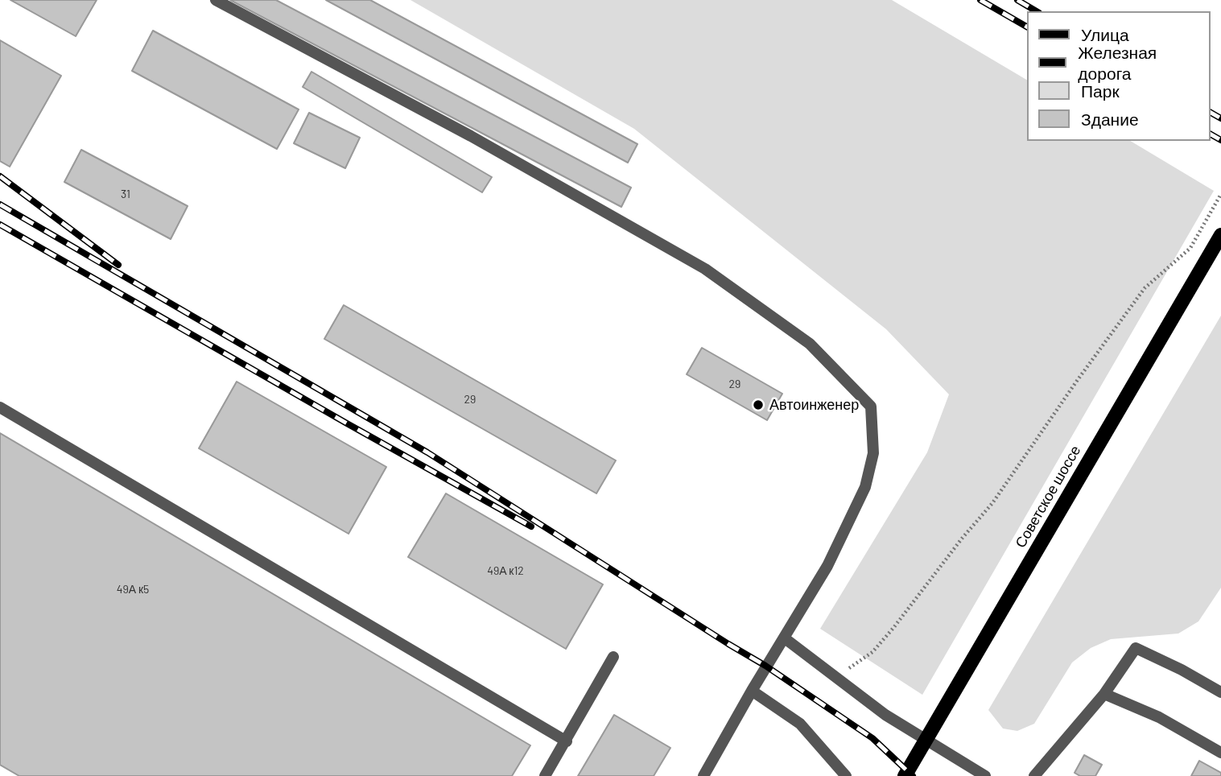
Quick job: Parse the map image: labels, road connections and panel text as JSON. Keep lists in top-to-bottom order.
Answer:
{
  "streets": {
    "main road": ["Советское шоссе"]
  },
  "places": ["Автоинженер"],
  "house_numbers": [
    "31",
    "29",
    "29",
    "49А к12",
    "49А к5"
  ],
  "legend": [
    "Улица",
    "Железная дорога",
    "Парк",
    "Здание"
  ]
}
